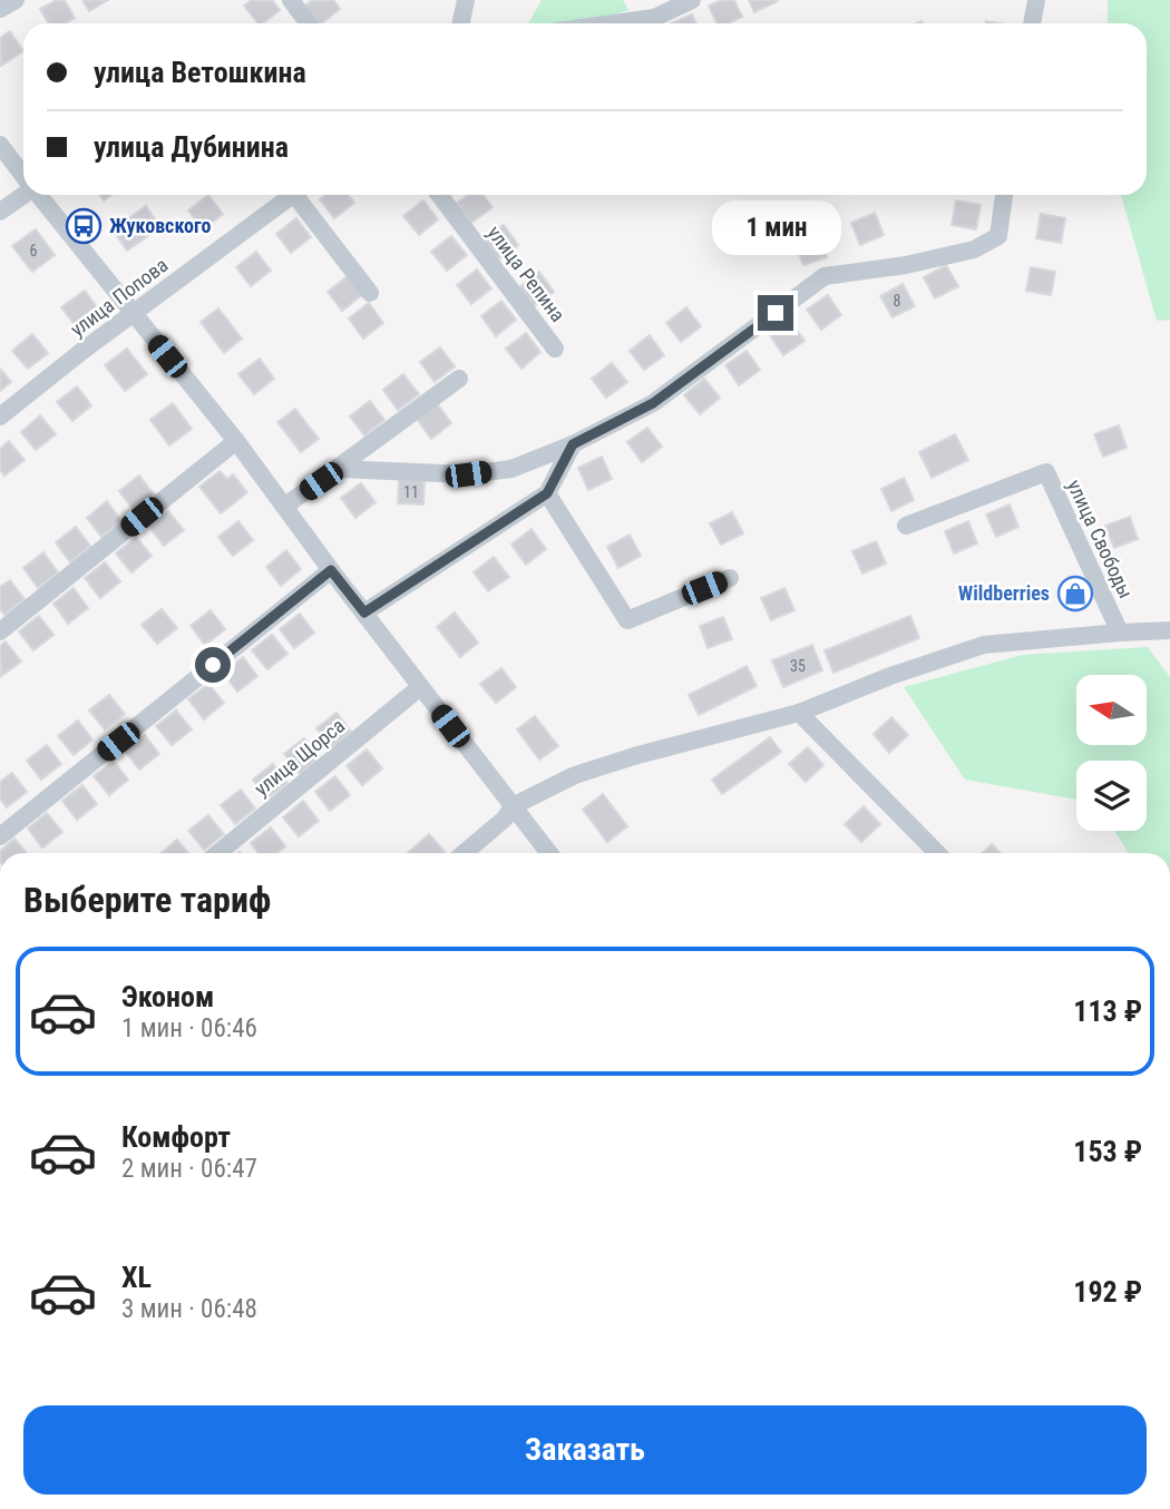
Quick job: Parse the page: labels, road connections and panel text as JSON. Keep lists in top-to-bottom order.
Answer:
{
  "streets": {
    "street": [
      "улица Репина",
      "улица Попова",
      "улица Свободы",
      "улица Щорса"
    ]
  },
  "places": {
    "bus stop": ["Жуковского"],
    "shop": ["Wildberries"]
  },
  "house_numbers": [
    "6",
    "8",
    "11",
    "35"
  ],
  "north": "left",
  "page": {
    "banner": ["улица Ветошкина", "улица Дубинина"],
    "bubble": "1 мин",
    "heading": "Выберите тариф",
    "list": [
      {
        "name": "Эконом",
        "note": "1 мин · 06:46",
        "value": "113 ₽"
      },
      {
        "name": "Комфорт",
        "note": "2 мин · 06:47",
        "value": "153 ₽"
      },
      {
        "name": "XL",
        "note": "3 мин · 06:48",
        "value": "192 ₽"
      }
    ],
    "buttons": "Заказать"
  }
}
